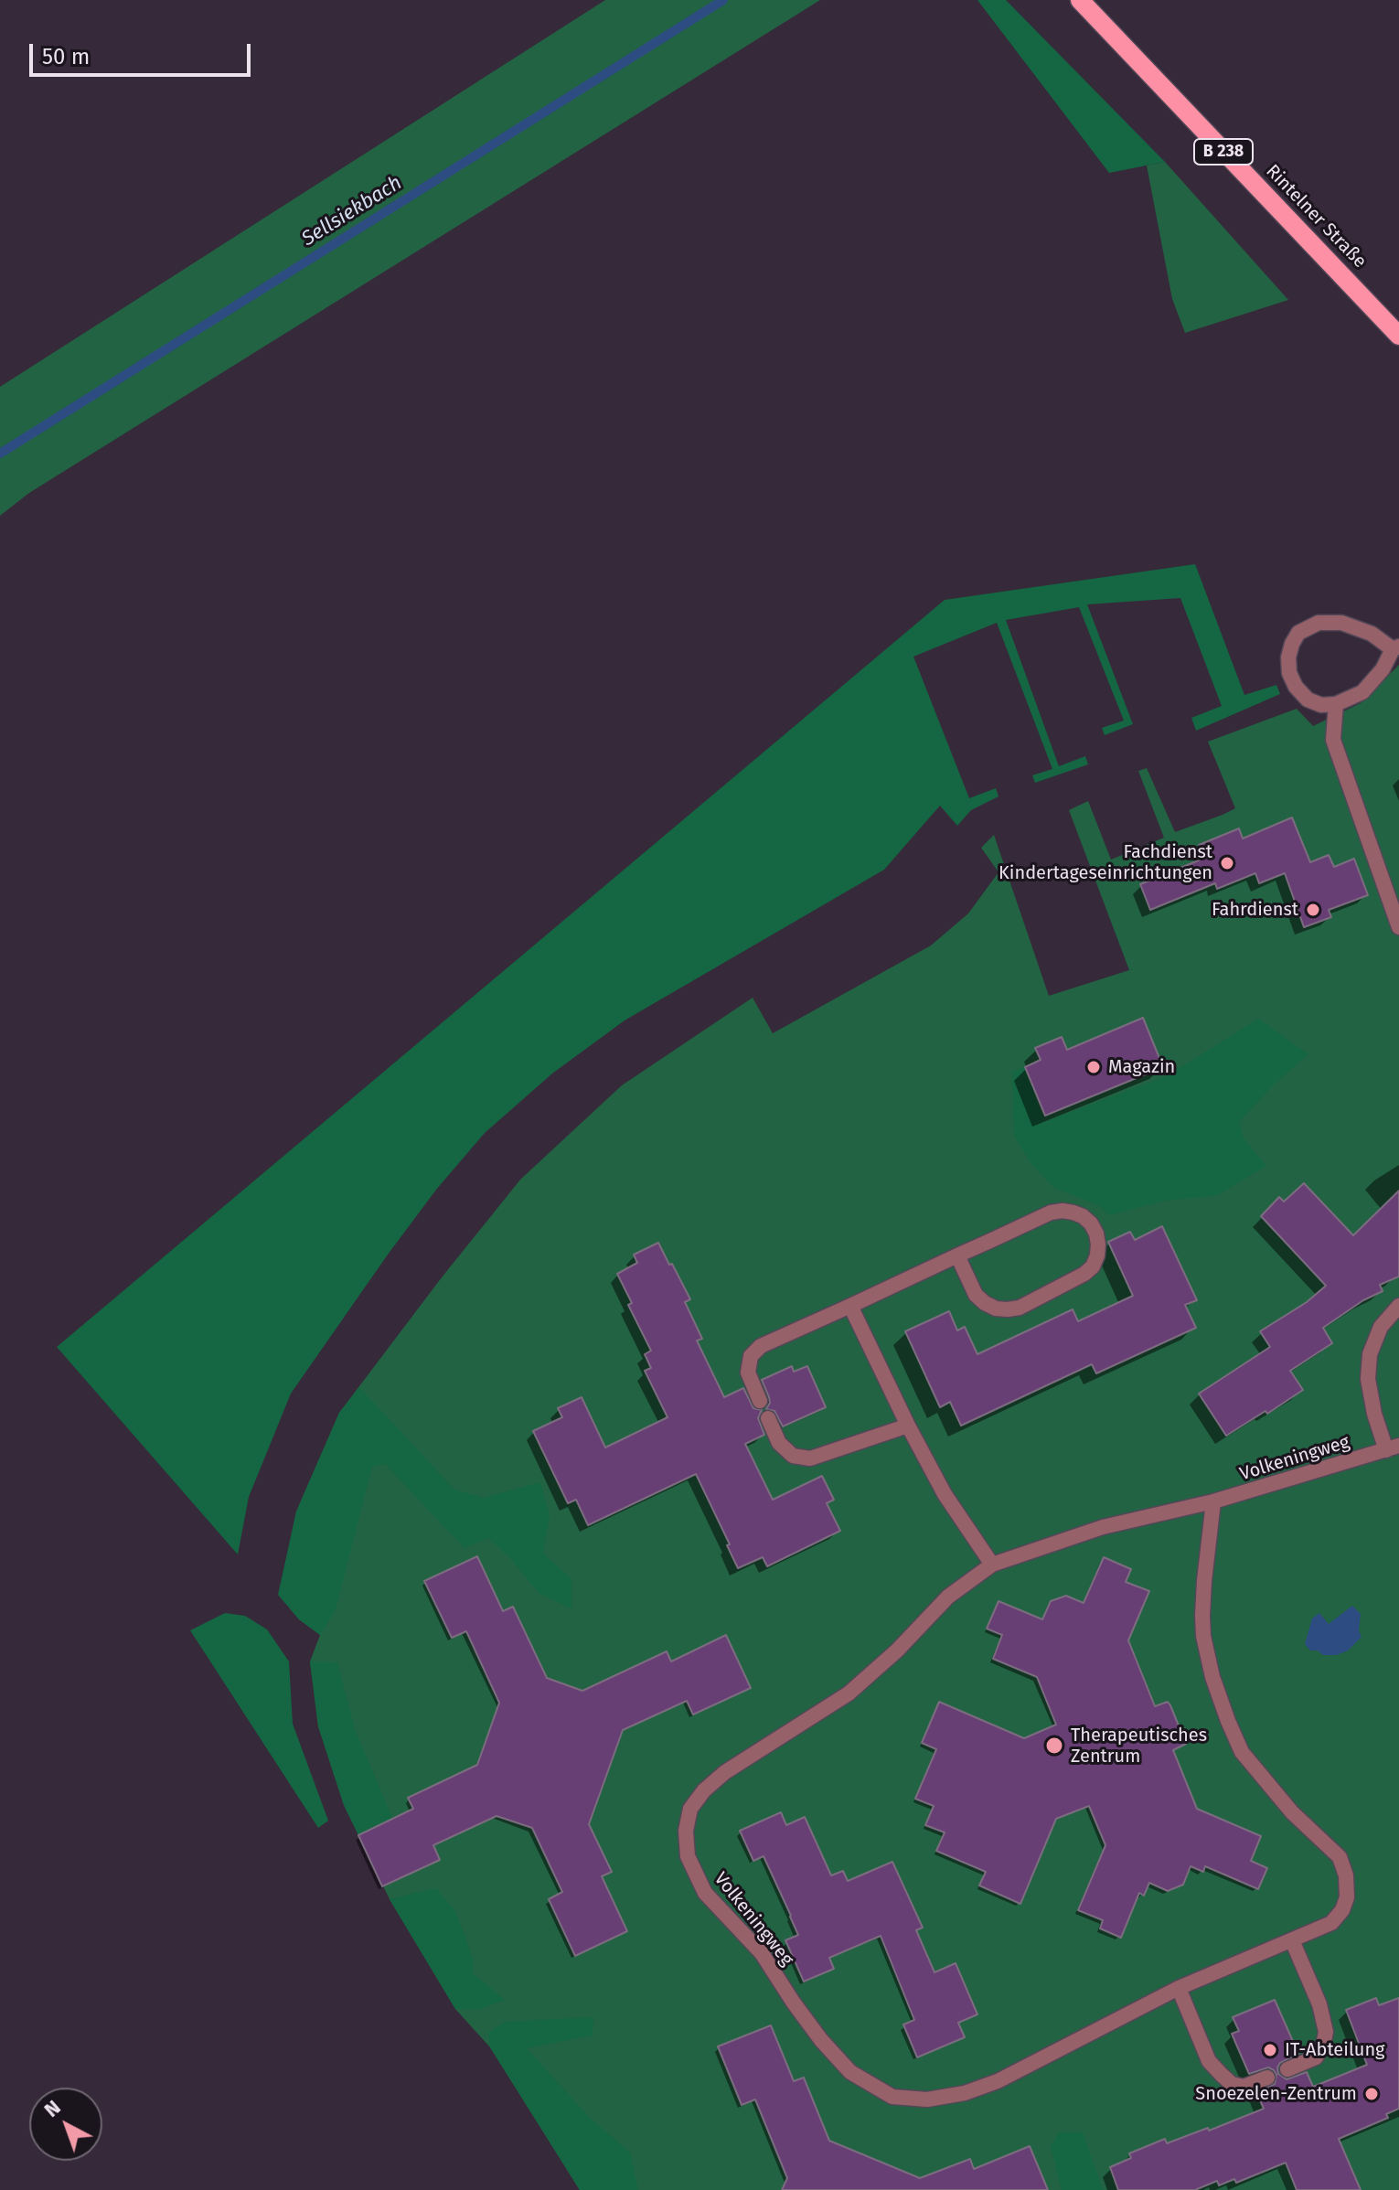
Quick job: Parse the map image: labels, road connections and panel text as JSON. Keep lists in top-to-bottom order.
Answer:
{
  "streets": {
    "main road": ["B 238", "Rintelner Straße"],
    "street": ["Volkeningweg"]
  },
  "water": ["Sellsiekbach"],
  "places": [
    "Fachdienst Kindertageseinrichtungen",
    "Fahrdienst",
    "Magazin",
    "Therapeutisches Zentrum",
    "IT-Abteilung",
    "Snoezelen-Zentrum"
  ],
  "scale_bar": "50 m",
  "north": "top left"
}
